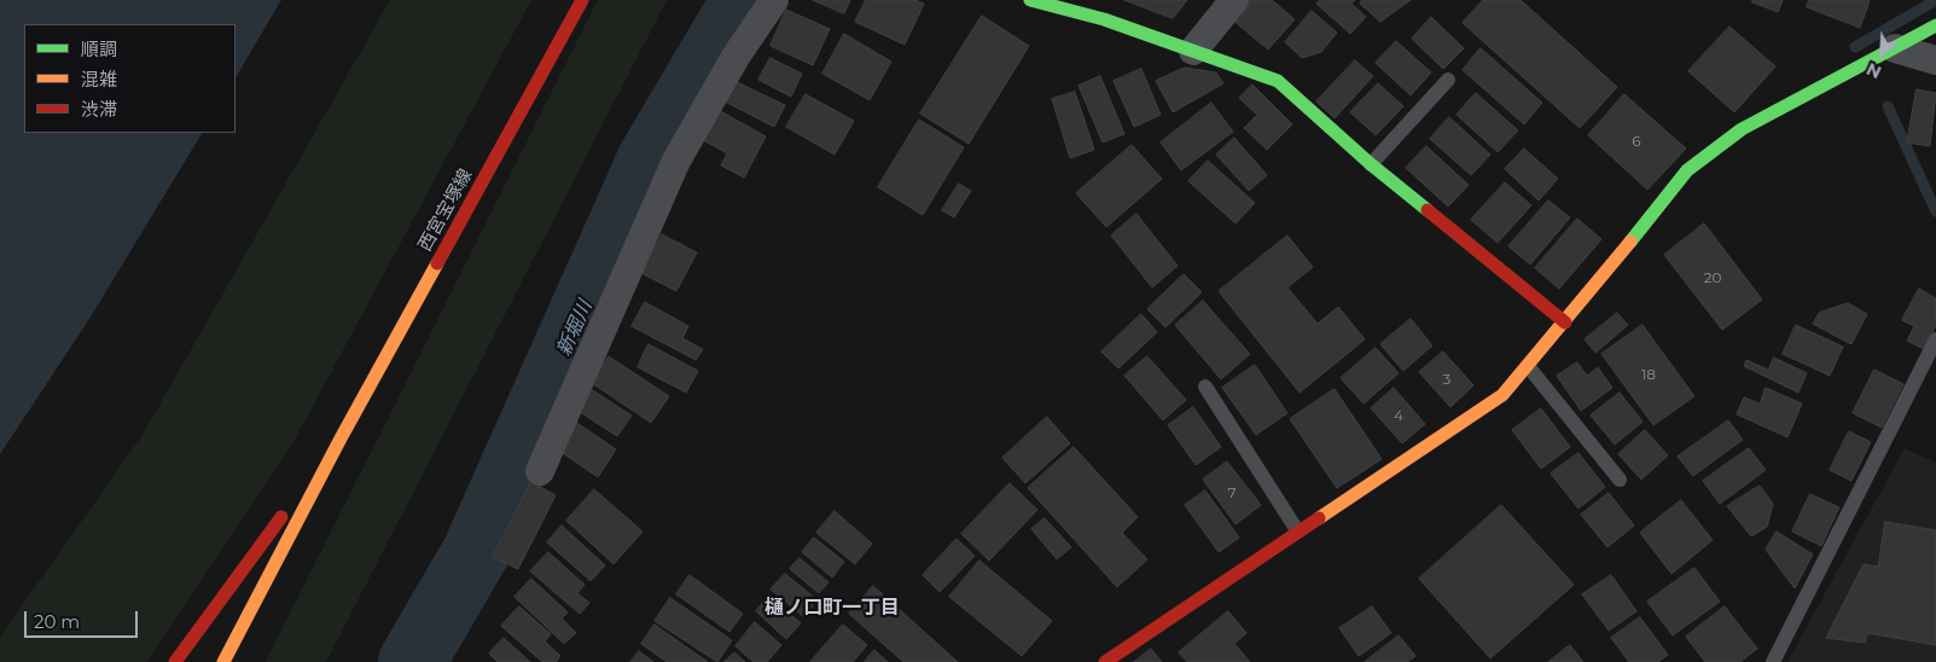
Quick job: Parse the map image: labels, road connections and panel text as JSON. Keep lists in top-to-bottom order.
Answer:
{
  "streets": {
    "street": ["西宮宝塚線"]
  },
  "districts": ["樋ノ口町一丁目"],
  "water": ["新堀川"],
  "house_numbers": [
    "6",
    "20",
    "18",
    "3",
    "4",
    "7"
  ],
  "legend": ["順調", "混雑", "渋滞"],
  "scale_bar": "20 m",
  "north": "bottom left"
}
